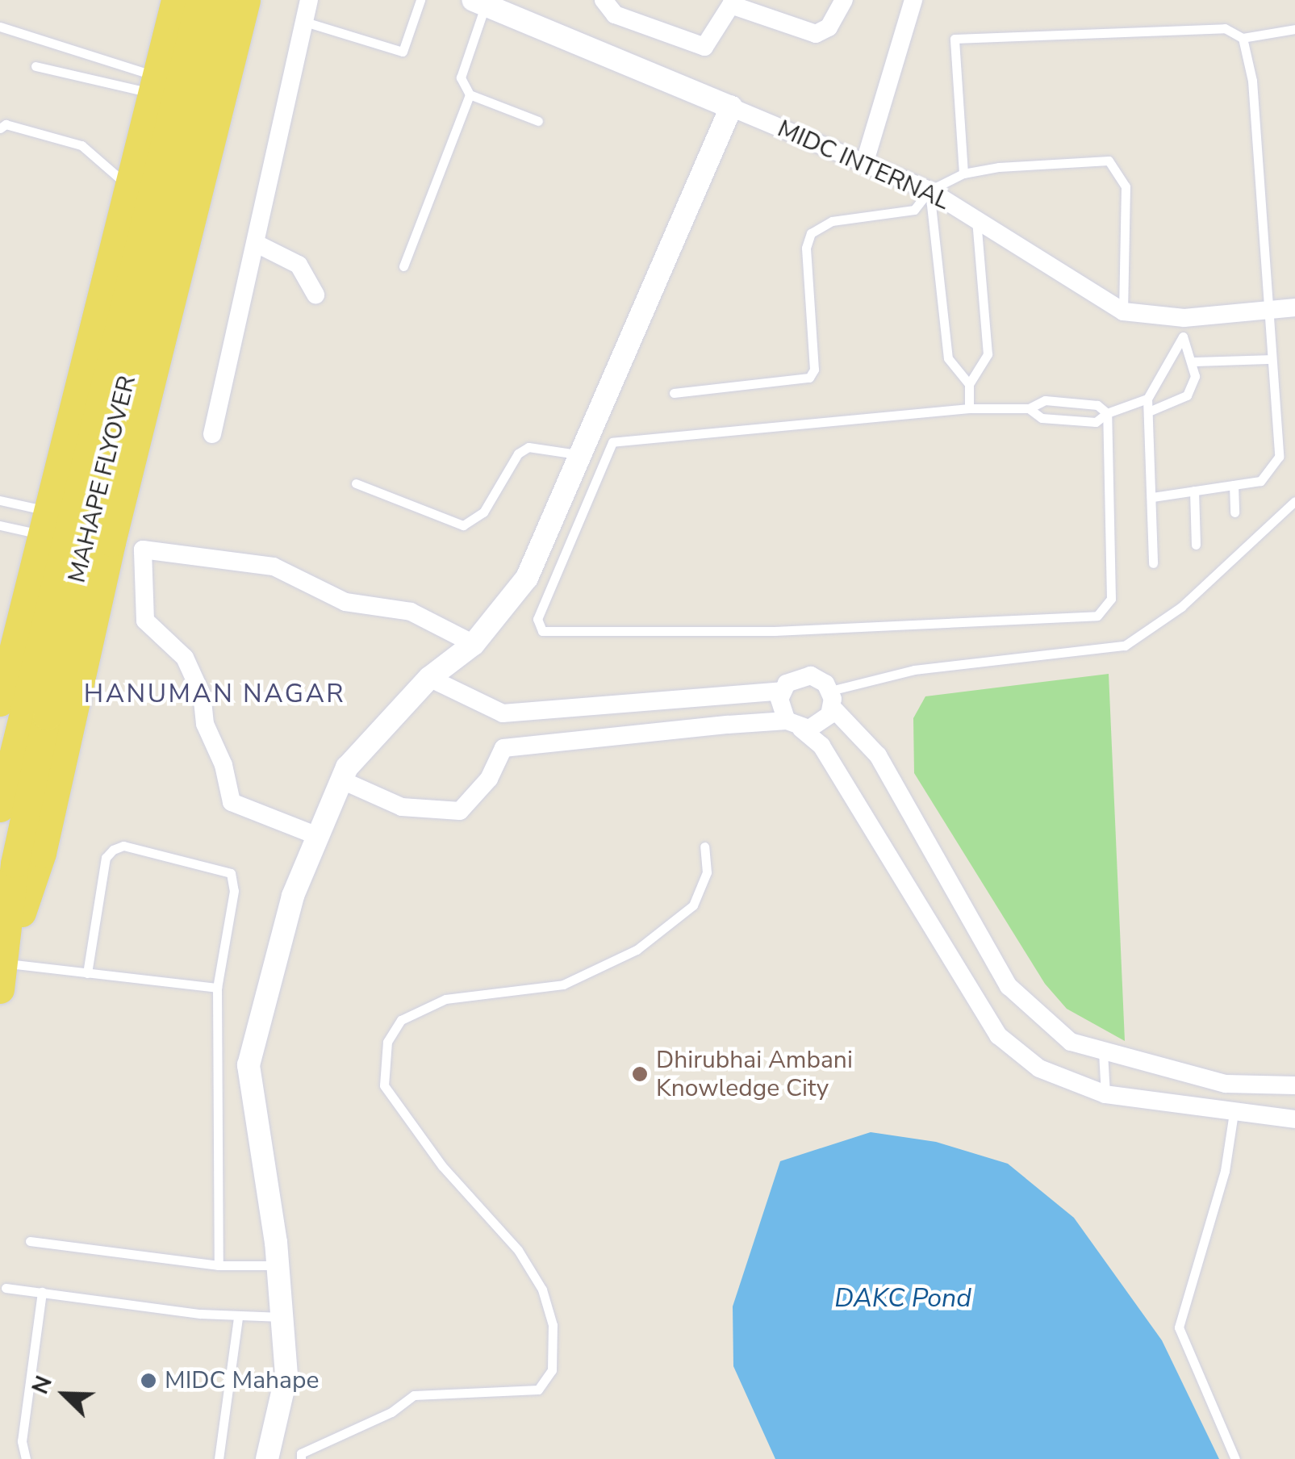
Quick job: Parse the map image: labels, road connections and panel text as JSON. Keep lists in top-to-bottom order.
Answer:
{
  "streets": {
    "main road": ["MAHAPE FLYOVER"],
    "street": ["MIDC INTERNAL"]
  },
  "districts": ["HANUMAN NAGAR"],
  "water": ["DAKC Pond"],
  "places": ["Dhirubhai Ambani Knowledge City", "MIDC Mahape"],
  "north": "top left"
}
